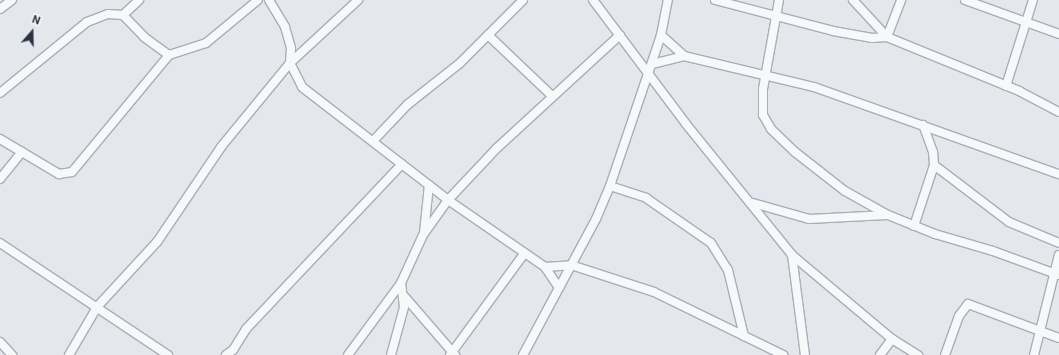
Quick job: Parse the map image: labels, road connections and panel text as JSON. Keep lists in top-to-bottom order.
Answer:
{
  "north": "top"
}
